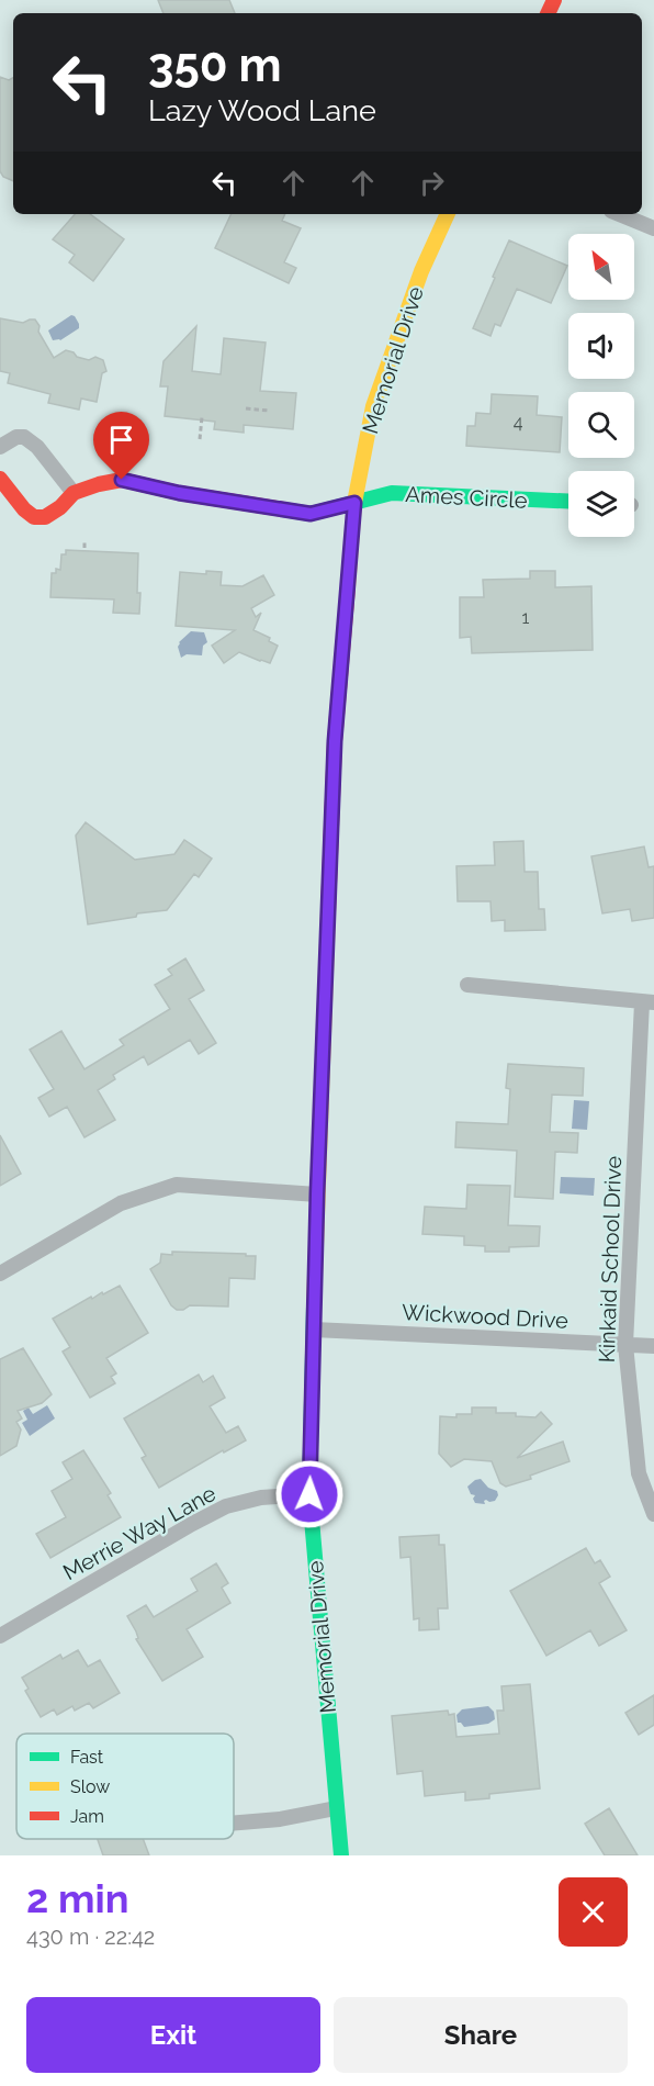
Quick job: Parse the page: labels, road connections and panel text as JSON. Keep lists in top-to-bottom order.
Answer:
{
  "streets": {
    "street": [
      "Memorial Drive",
      "Ames Circle",
      "Kinkaid School Drive",
      "Wickwood Drive",
      "Merrie Way Lane"
    ]
  },
  "crossings": [
    ["Memorial Drive", "Ames Circle"],
    ["Memorial Drive", "Wickwood Drive"],
    ["Memorial Drive", "Merrie Way Lane"],
    ["Kinkaid School Drive", "Wickwood Drive"]
  ],
  "house_numbers": ["4", "1"],
  "legend": ["Fast", "Slow", "Jam"],
  "north": "top left",
  "page": {
    "turn": ["350 m", "Lazy Wood Lane"],
    "heading": ["2 min", "430 m · 22:42"],
    "buttons": ["Exit", "Share"]
  }
}
